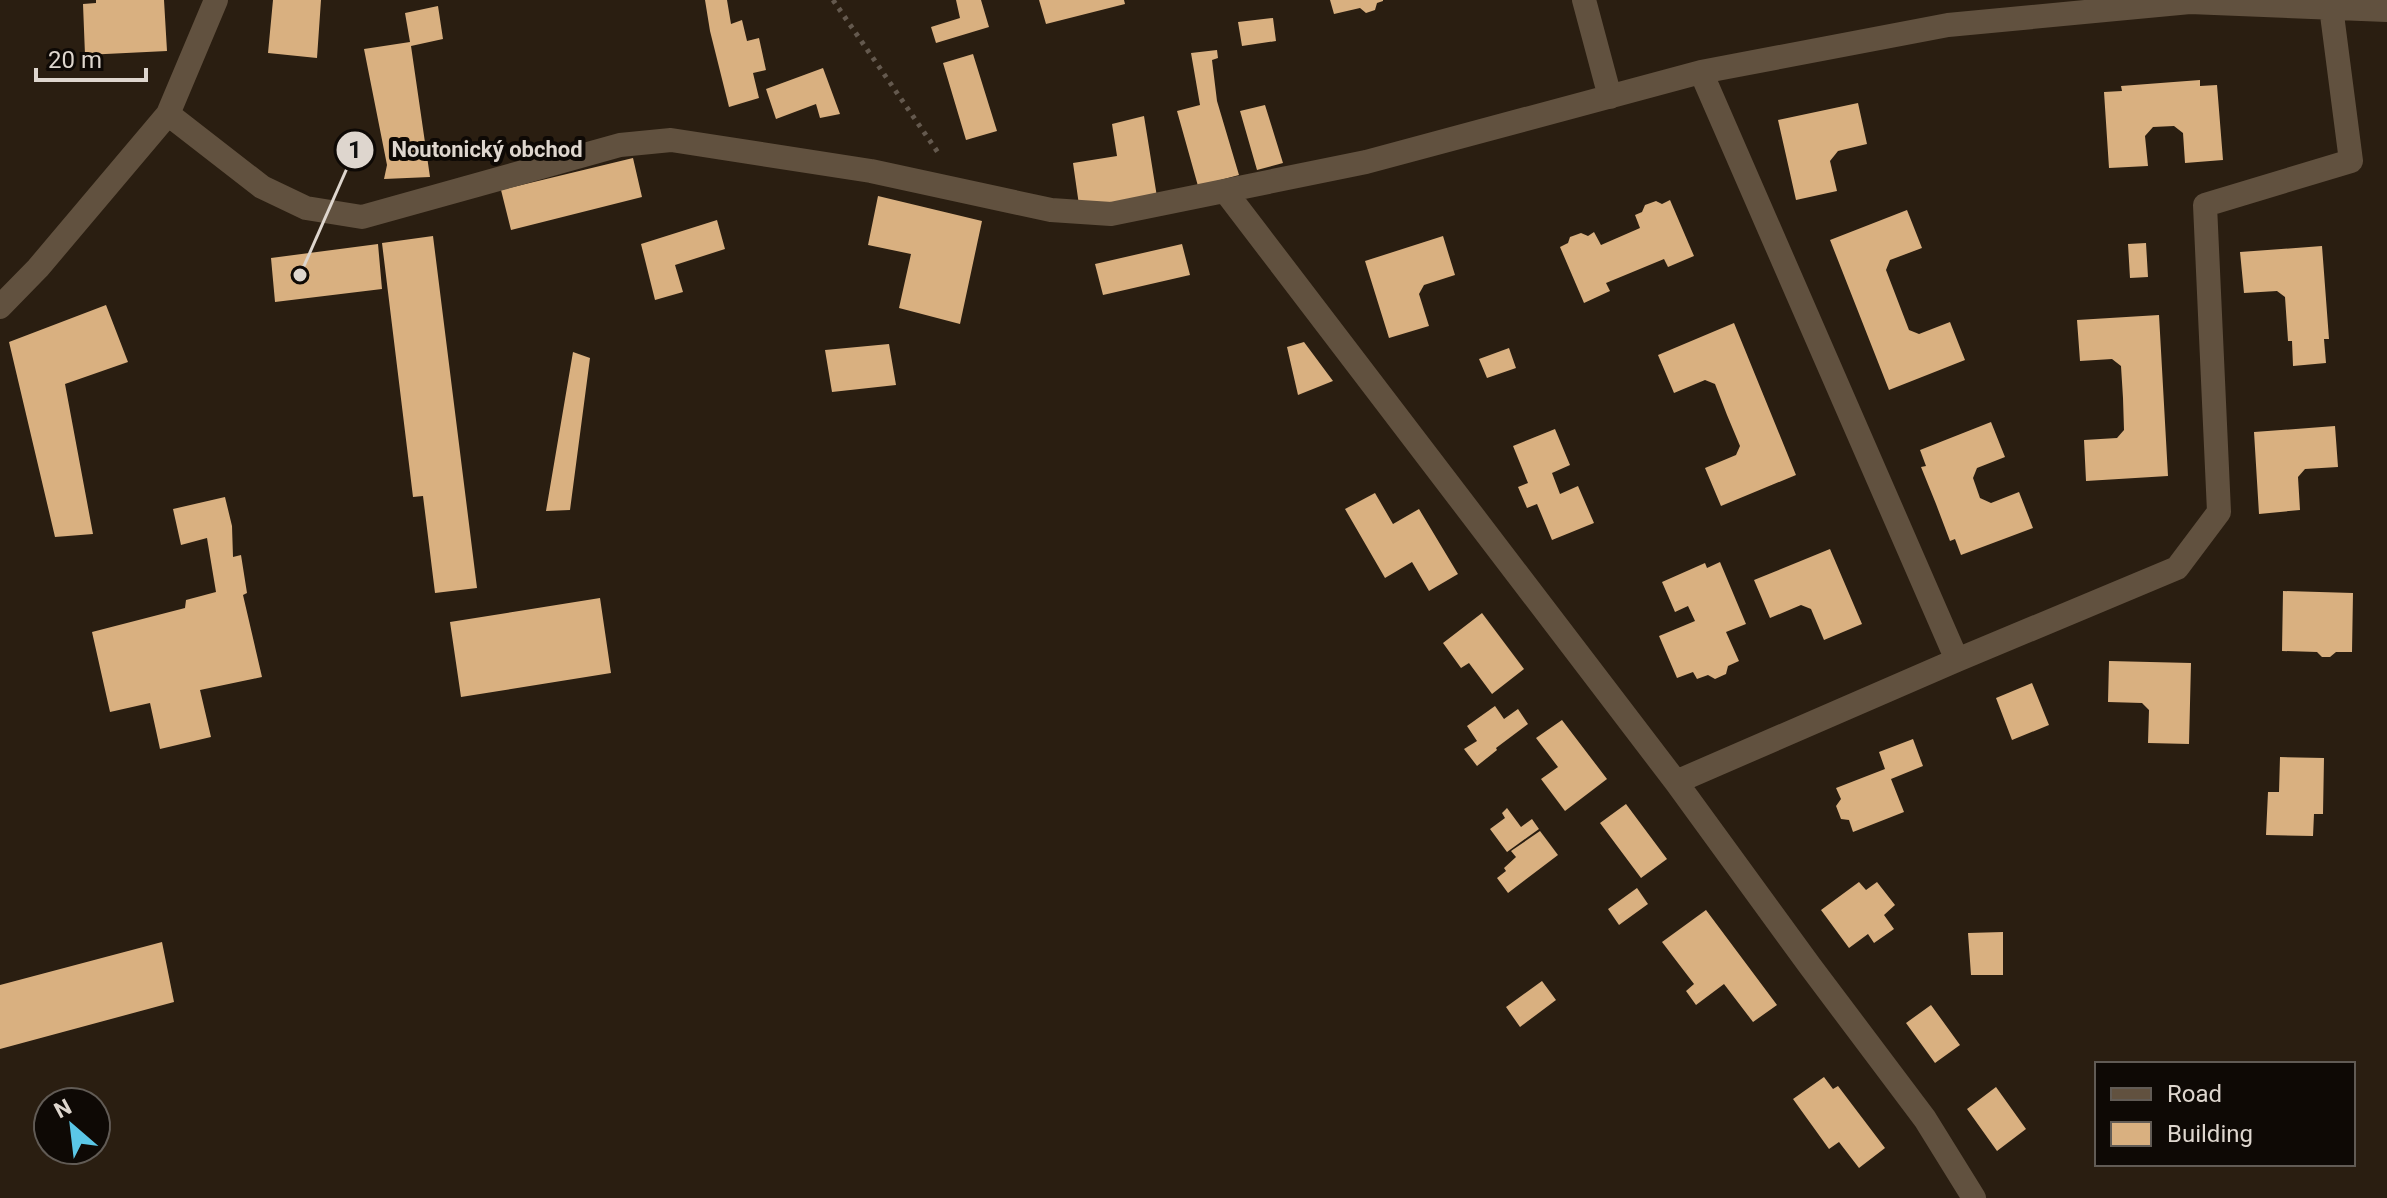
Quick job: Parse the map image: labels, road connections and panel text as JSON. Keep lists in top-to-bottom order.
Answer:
{
  "places": ["Noutonický obchod"],
  "legend": ["Road", "Building"],
  "scale_bar": "20 m",
  "north": "top left"
}
